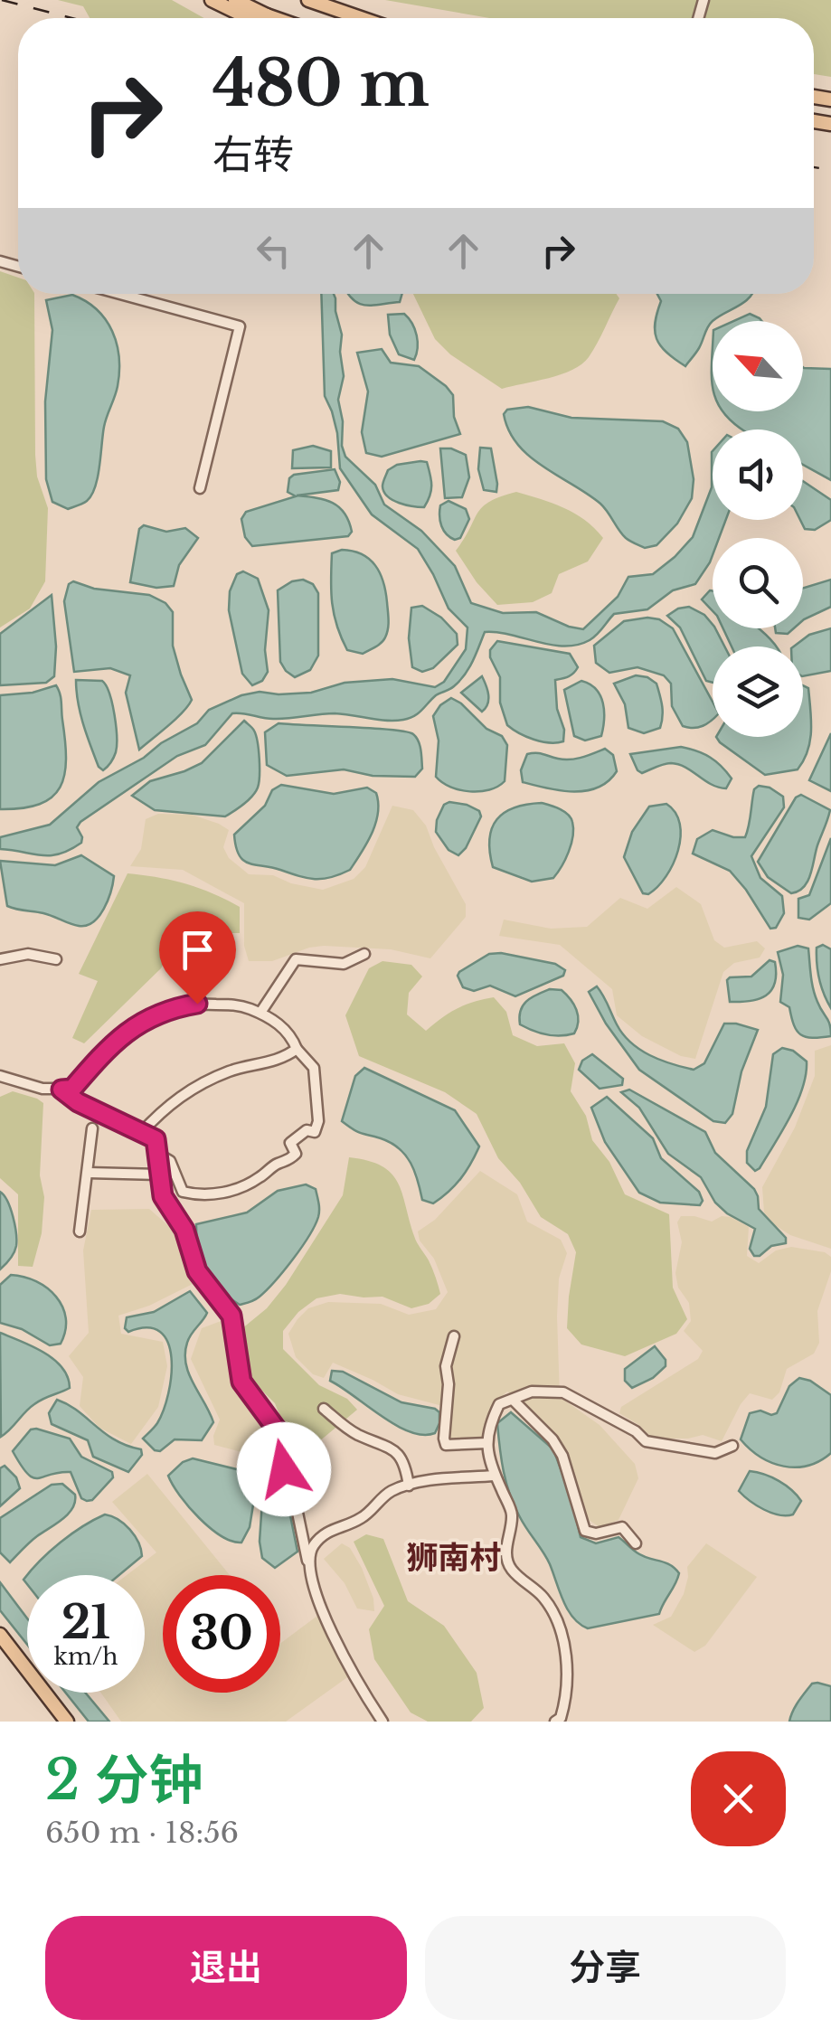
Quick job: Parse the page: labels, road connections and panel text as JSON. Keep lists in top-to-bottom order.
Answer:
{
  "districts": ["狮南村"],
  "north": "top left",
  "page": {
    "turn": ["480 m", "右转"],
    "speed": "21 km/h",
    "limit": "30",
    "heading": ["2 分钟", "650 m · 18:56"],
    "buttons": ["退出", "分享"]
  }
}
